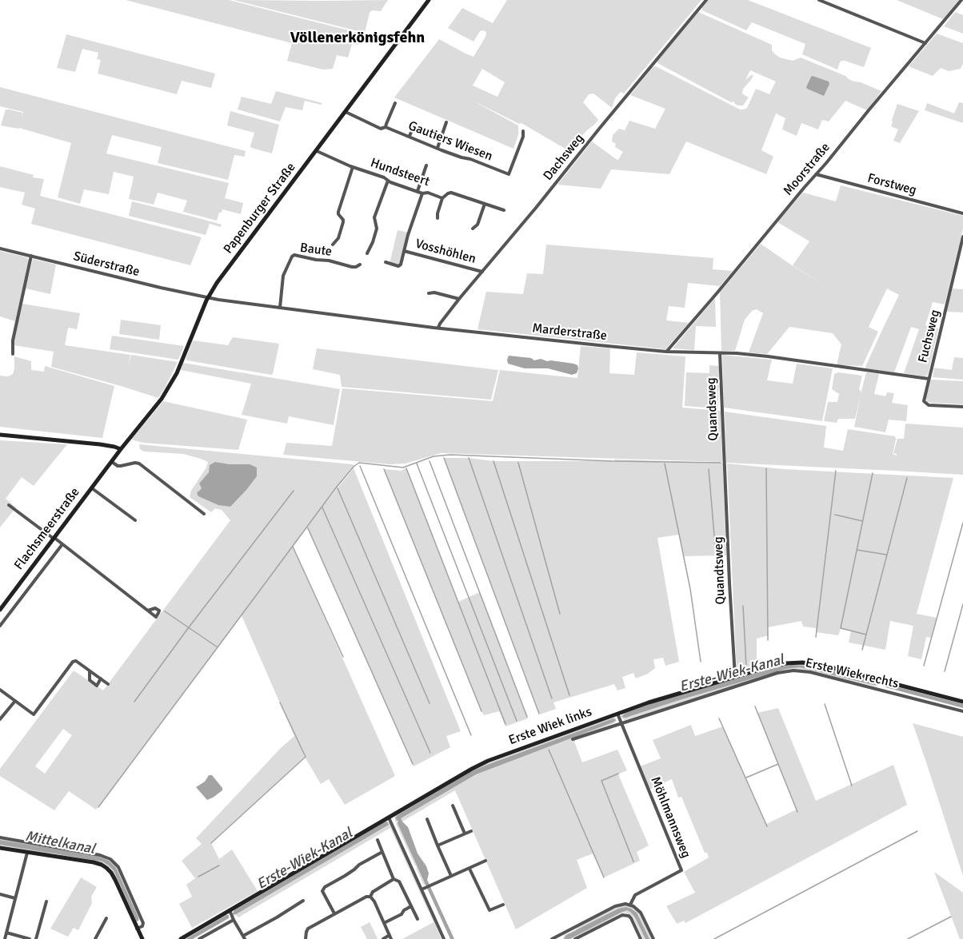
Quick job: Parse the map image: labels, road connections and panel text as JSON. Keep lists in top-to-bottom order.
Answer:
{
  "streets": {
    "street": [
      "Gautiers Wiesen",
      "Dachsweg",
      "Moorstraße",
      "Hundsteert",
      "Forstweg",
      "Papenburger Straße",
      "Baute",
      "Vosshöhlen",
      "Süderstraße",
      "Marderstraße",
      "Fuchsweg",
      "Quandsweg",
      "Flachsmeerstraße",
      "Quandtsweg",
      "Erste Wiek rechts",
      "Erste Wiek links",
      "Möhlmannsweg"
    ]
  },
  "crossings": [
    ["Gautiers Wiesen", "Papenburger Straße"],
    ["Dachsweg", "Vosshöhlen"],
    ["Dachsweg", "Marderstraße"],
    ["Moorstraße", "Forstweg"],
    ["Moorstraße", "Marderstraße"],
    ["Hundsteert", "Papenburger Straße"],
    ["Papenburger Straße", "Süderstraße"],
    ["Papenburger Straße", "Marderstraße"],
    ["Papenburger Straße", "Flachsmeerstraße"],
    ["Baute", "Marderstraße"],
    ["Süderstraße", "Marderstraße"],
    ["Marderstraße", "Fuchsweg"],
    ["Marderstraße", "Quandsweg"],
    ["Quandsweg", "Quandtsweg"],
    ["Quandtsweg", "Erste Wiek links"],
    ["Erste Wiek rechts", "Möhlmannsweg"],
    ["Erste Wiek links", "Möhlmannsweg"]
  ],
  "districts": ["Völlenerkönigsfehn"],
  "water": ["Erste-Wiek-Kanal", "Mittelkanal"]
}
